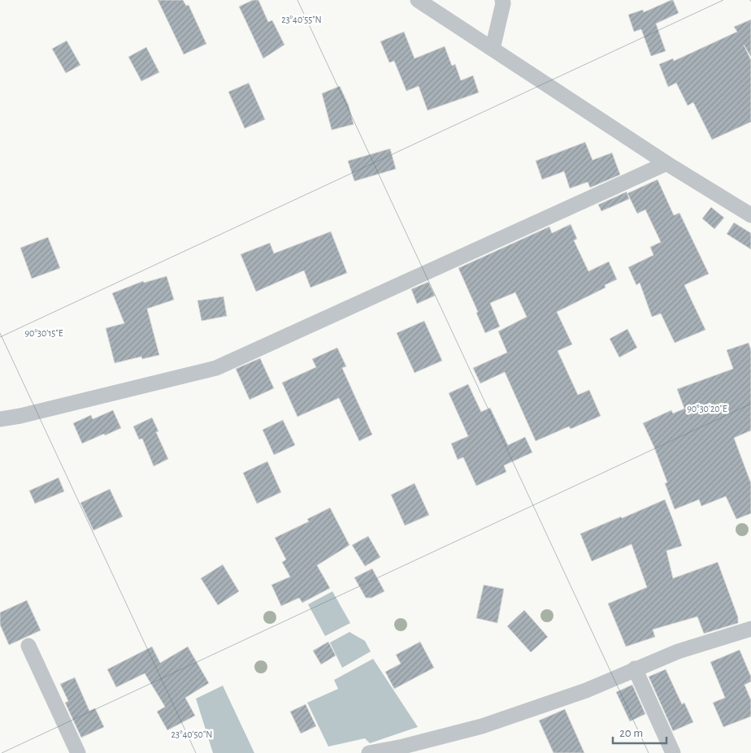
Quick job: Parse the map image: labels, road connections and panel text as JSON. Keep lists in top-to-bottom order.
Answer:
{
  "scale_bar": "20 m",
  "coordinates": [
    "23°40'55\"N",
    "90°30'15\"E",
    "90°30'20\"E",
    "23°40'50\"N"
  ]
}
